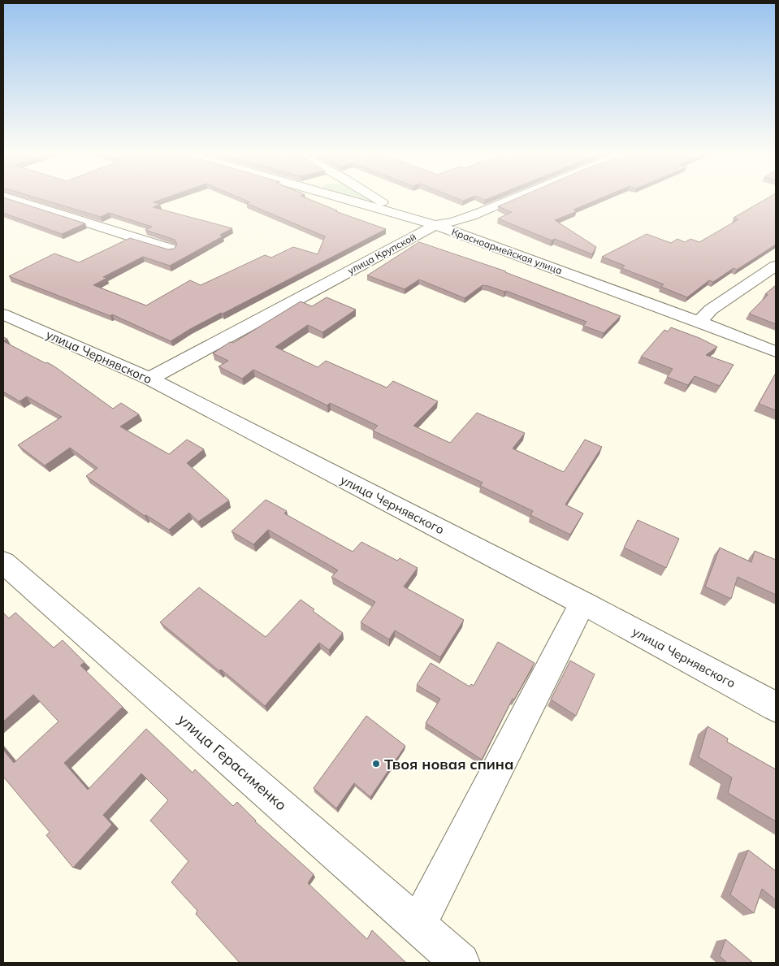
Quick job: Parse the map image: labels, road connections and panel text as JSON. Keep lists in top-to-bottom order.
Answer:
{
  "streets": {
    "street": [
      "Красноармейская улица",
      "улица Крупской",
      "улица Чернявского",
      "улица Герасименко"
    ]
  },
  "crossings": [
    ["Красноармейская улица", "улица Крупской"],
    ["улица Крупской", "улица Чернявского"]
  ],
  "places": ["Твоя новая спина"]
}
